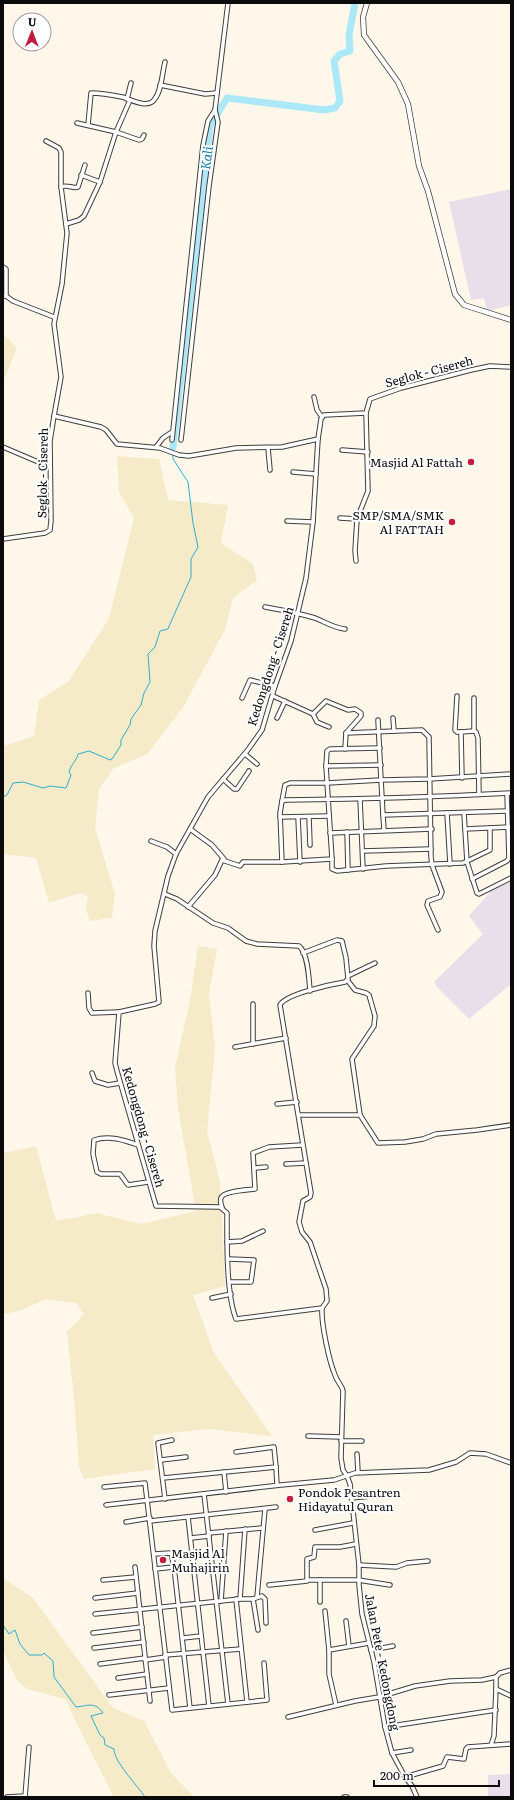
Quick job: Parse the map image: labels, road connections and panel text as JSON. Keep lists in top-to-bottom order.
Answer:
{
  "streets": {
    "street": ["Seglok - Cisereh", "Kedongdong - Cisereh", "Jalan Pete - Kedongdong"]
  },
  "crossings": [
    ["Seglok - Cisereh", "Kedongdong - Cisereh"]
  ],
  "water": ["Kali"],
  "places": [
    "Masjid Al Fattah",
    "SMP/SMA/SMK Al FATTAH",
    "Pondok Pesantren Hidayatul Quran",
    "Masjid Al Muhajirin"
  ],
  "scale_bar": "200 m",
  "north": "top"
}
